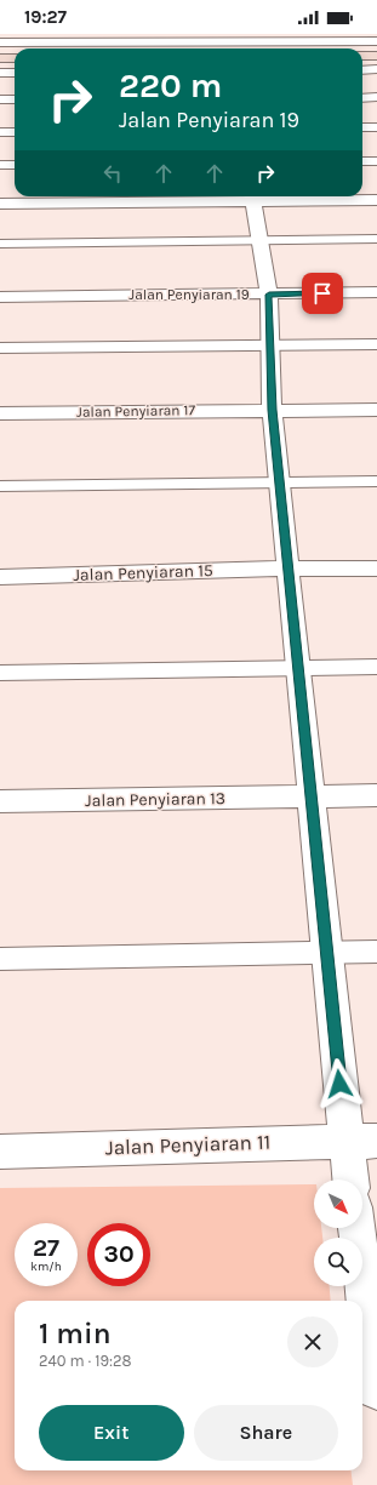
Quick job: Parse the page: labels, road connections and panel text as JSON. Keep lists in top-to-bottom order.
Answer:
{
  "streets": {
    "street": [
      "Jalan Penyiaran 19",
      "Jalan Penyiaran 17",
      "Jalan Penyiaran 15",
      "Jalan Penyiaran 13",
      "Jalan Penyiaran 11"
    ]
  },
  "north": "bottom right",
  "page": {
    "status": "19:27",
    "turn": ["220 m", "Jalan Penyiaran 19"],
    "speed": "27 km/h",
    "limit": "30",
    "heading": ["1 min", "240 m · 19:28"],
    "buttons": ["Exit", "Share"]
  }
}
